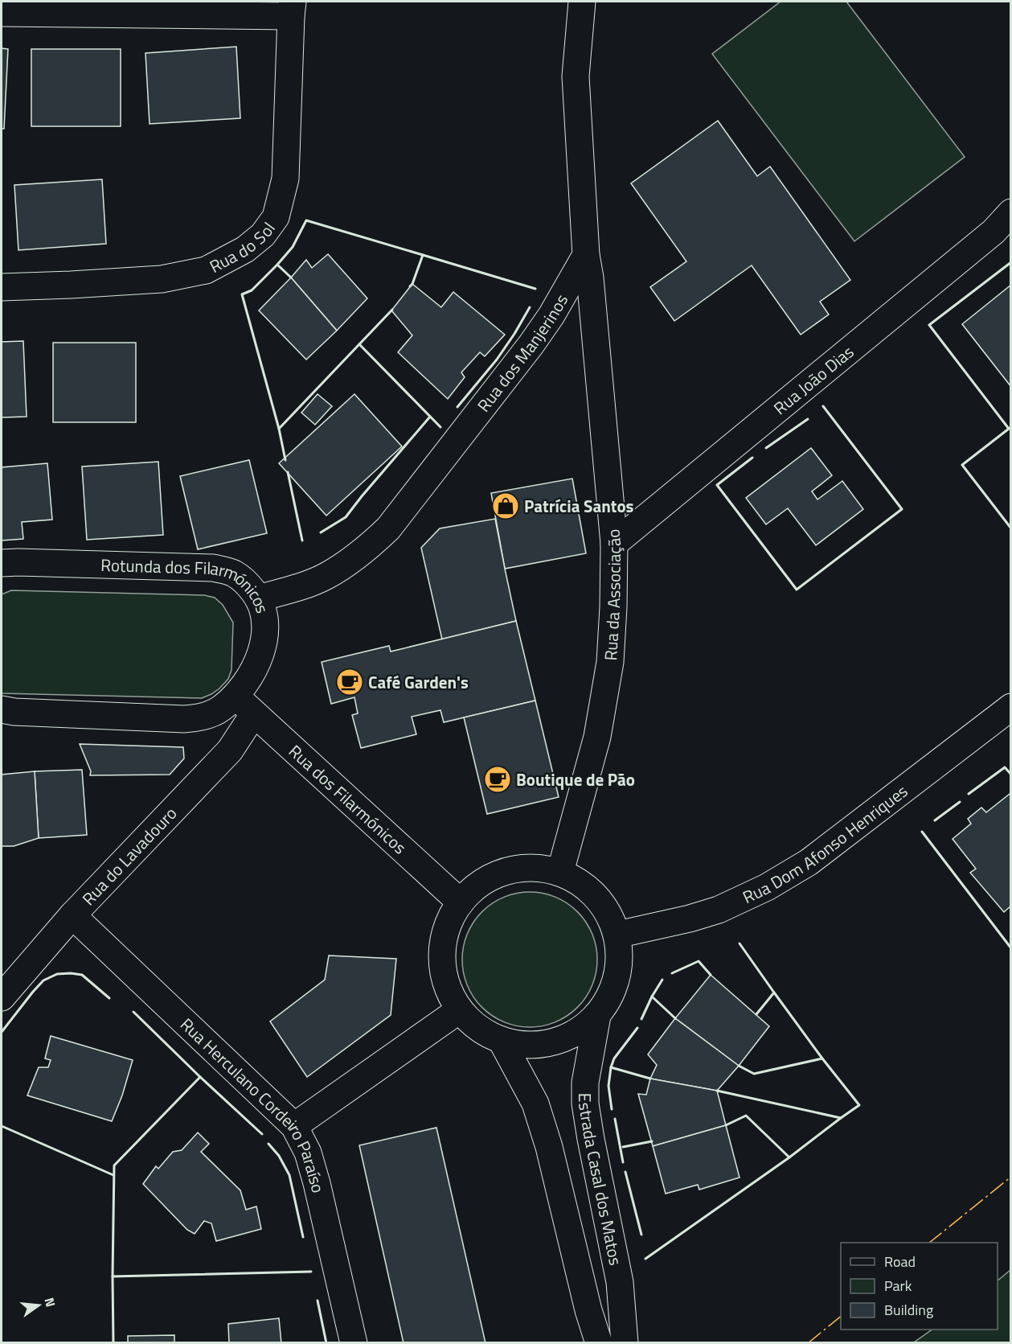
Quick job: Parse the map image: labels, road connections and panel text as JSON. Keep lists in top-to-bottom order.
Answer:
{
  "streets": {
    "street": [
      "Rua do Sol",
      "Rua dos Manjerinos",
      "Rua João Dias",
      "Rotunda dos Filarmónicos",
      "Rua da Associação",
      "Rua dos Filarmónicos",
      "Rua Dom Afonso Henriques",
      "Rua do Lavadouro",
      "Rua Herculano Cordeiro Paraíso",
      "Estrada Casal dos Matos"
    ]
  },
  "crossings": [
    ["Rua dos Manjerinos", "Rotunda dos Filarmónicos"],
    ["Rua dos Manjerinos", "Rua da Associação"],
    ["Rua João Dias", "Rua da Associação"],
    ["Rotunda dos Filarmónicos", "Rua dos Filarmónicos"],
    ["Rua dos Filarmónicos", "Rua do Lavadouro"],
    ["Rua do Lavadouro", "Rua Herculano Cordeiro Paraíso"]
  ],
  "places": {
    "shop": ["Patrícia Santos"],
    "cafe": ["Café Garden's", "Boutique de Pão"]
  },
  "legend": ["Road", "Park", "Building"],
  "north": "right"
}
